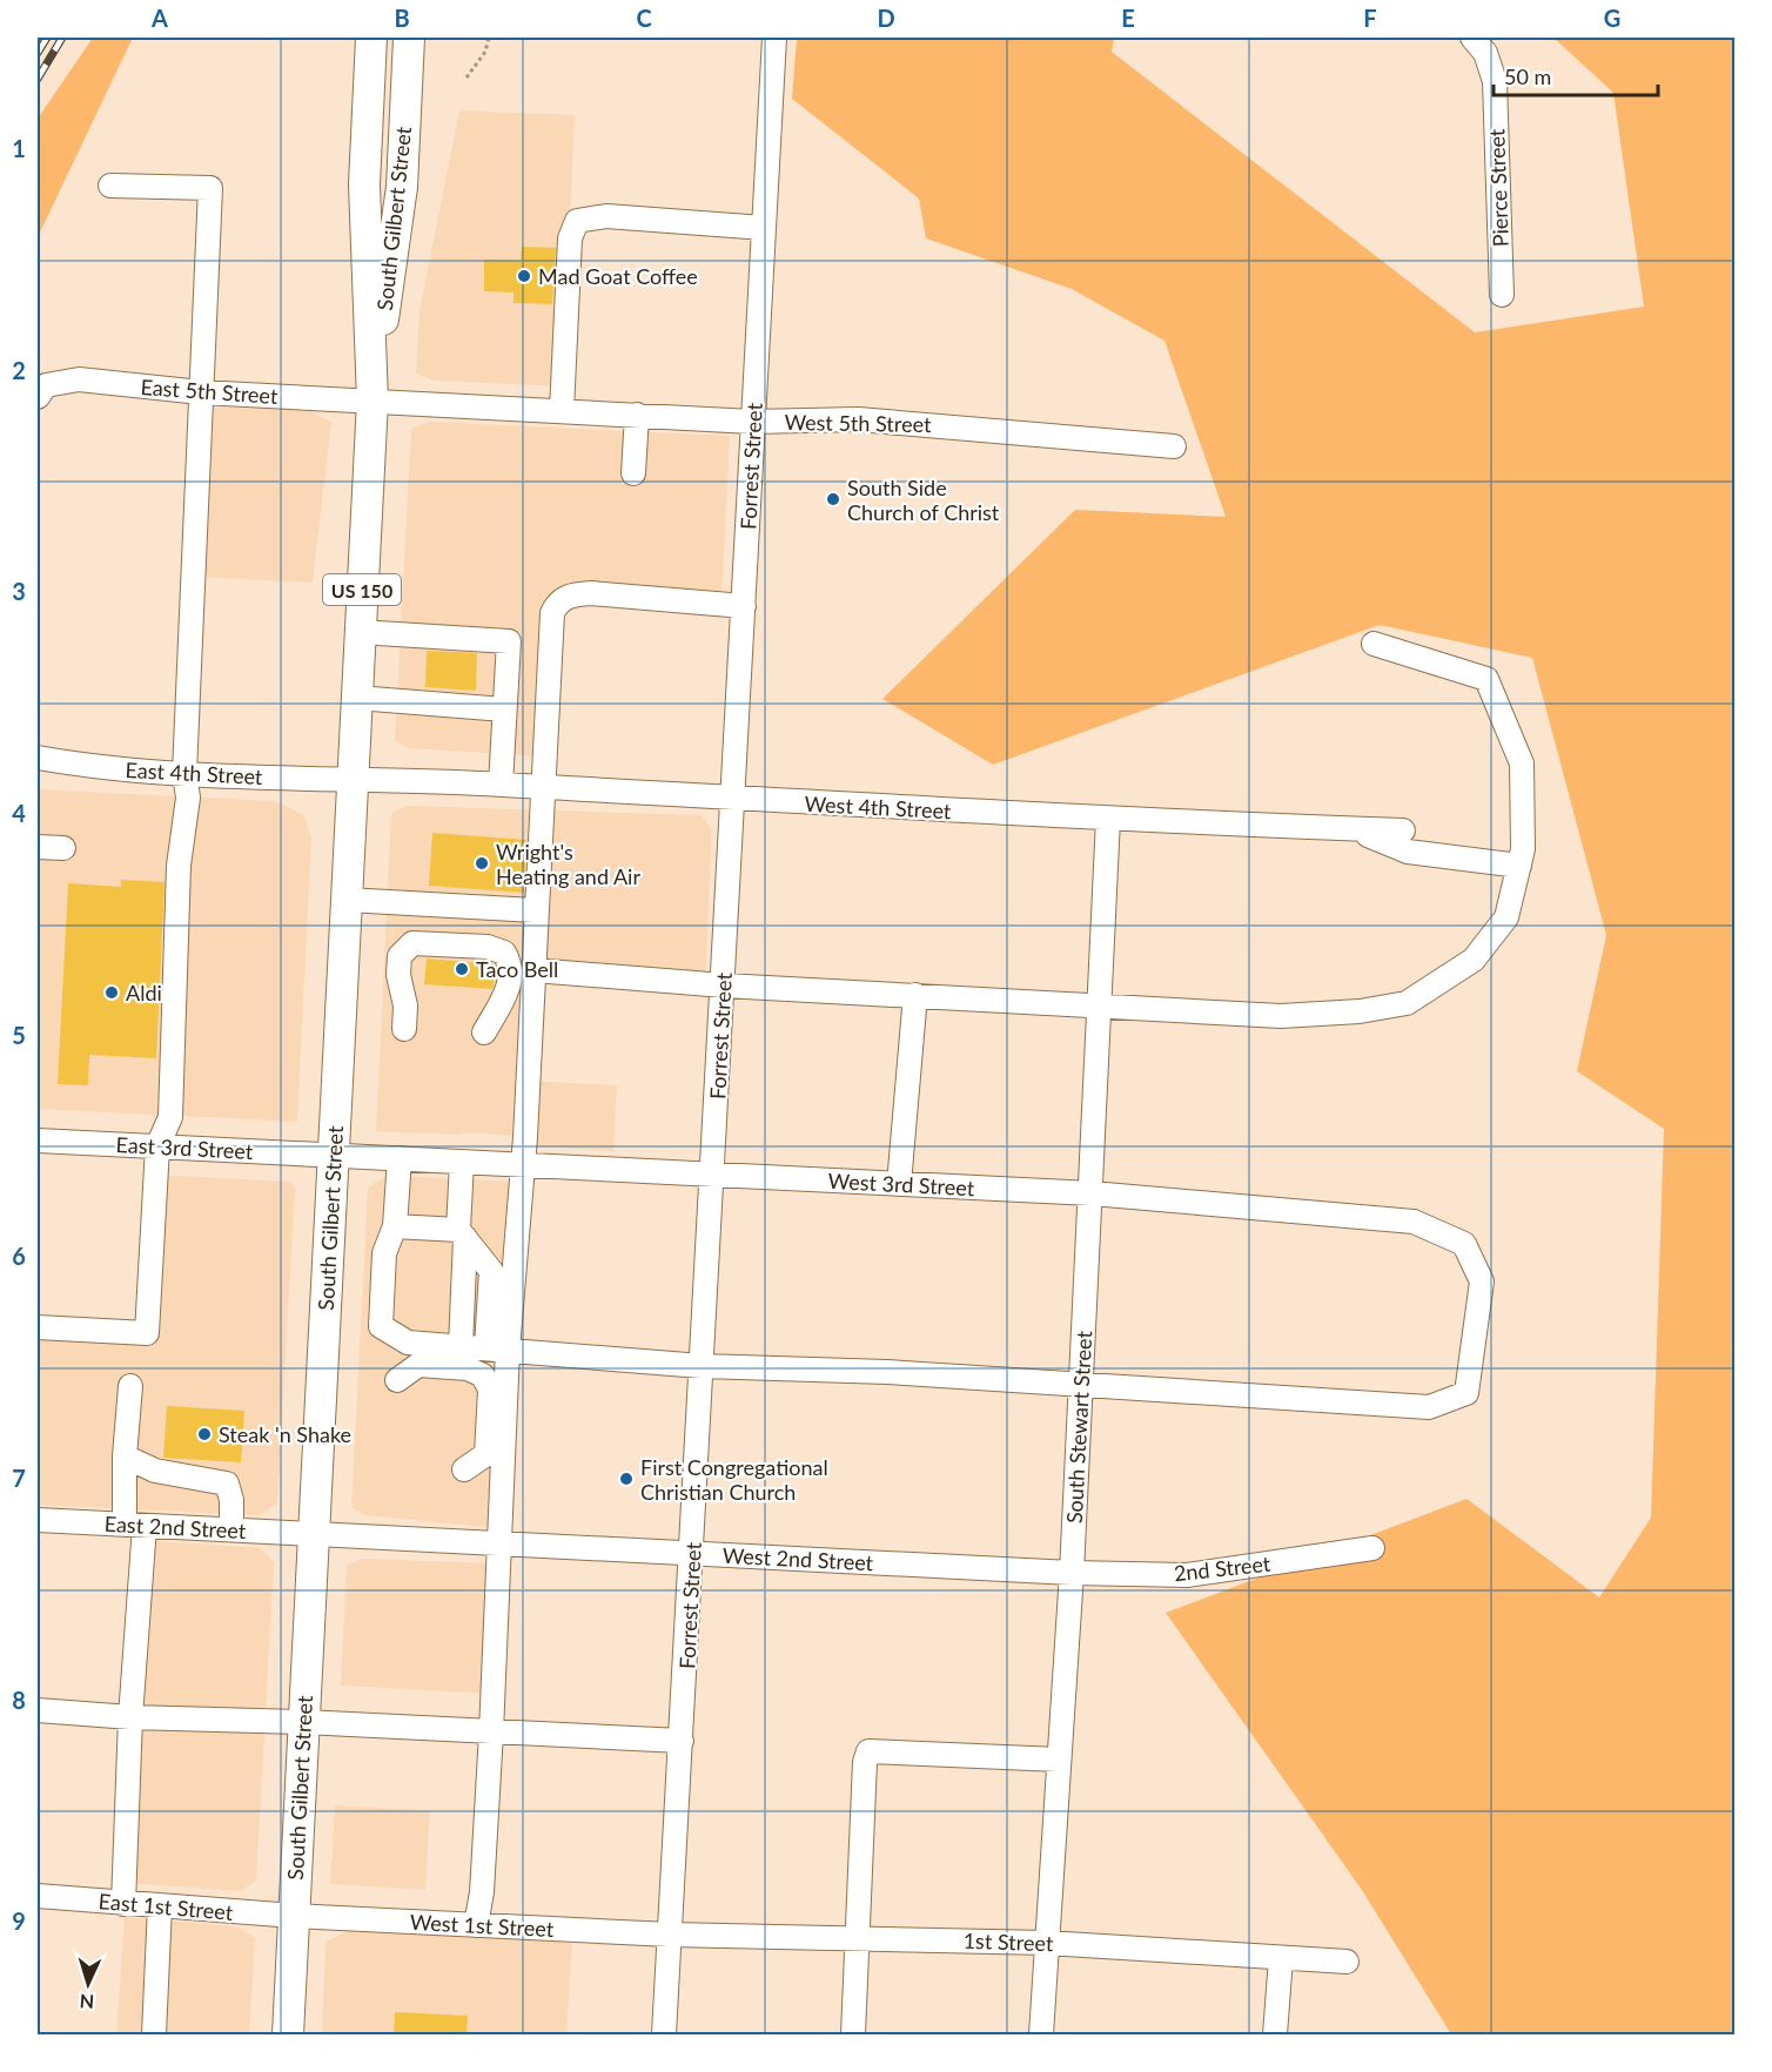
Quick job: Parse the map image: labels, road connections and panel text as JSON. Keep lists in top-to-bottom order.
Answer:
{
  "streets": {
    "main road": ["South Gilbert Street", "US 150"],
    "street": [
      "Pierce Street",
      "East 5th Street",
      "West 5th Street",
      "Forrest Street",
      "East 4th Street",
      "West 4th Street",
      "East 3rd Street",
      "West 3rd Street",
      "South Stewart Street",
      "East 2nd Street",
      "West 2nd Street",
      "2nd Street",
      "East 1st Street",
      "West 1st Street",
      "1st Street"
    ]
  },
  "crossings": [
    ["South Gilbert Street", "East 5th Street"],
    ["South Gilbert Street", "West 5th Street"],
    ["South Gilbert Street", "East 4th Street"],
    ["South Gilbert Street", "West 4th Street"],
    ["South Gilbert Street", "East 3rd Street"],
    ["South Gilbert Street", "West 3rd Street"],
    ["South Gilbert Street", "East 2nd Street"],
    ["South Gilbert Street", "West 2nd Street"],
    ["South Gilbert Street", "East 1st Street"],
    ["South Gilbert Street", "West 1st Street"],
    ["East 5th Street", "West 5th Street"],
    ["West 5th Street", "Forrest Street"],
    ["Forrest Street", "West 4th Street"],
    ["Forrest Street", "West 3rd Street"],
    ["Forrest Street", "West 2nd Street"],
    ["Forrest Street", "West 1st Street"],
    ["Forrest Street", "1st Street"],
    ["East 4th Street", "West 4th Street"],
    ["West 4th Street", "South Stewart Street"],
    ["East 3rd Street", "West 3rd Street"],
    ["West 3rd Street", "South Stewart Street"],
    ["South Stewart Street", "West 2nd Street"],
    ["South Stewart Street", "2nd Street"],
    ["South Stewart Street", "1st Street"],
    ["East 2nd Street", "West 2nd Street"],
    ["West 2nd Street", "2nd Street"],
    ["East 1st Street", "West 1st Street"],
    ["West 1st Street", "1st Street"]
  ],
  "places": [
    "Mad Goat Coffee",
    "South Side Church of Christ",
    "Wright's Heating and Air",
    "Taco Bell",
    "Aldi",
    "Steak 'n Shake",
    "First Congregational Christian Church"
  ],
  "scale_bar": "50 m",
  "north": "bottom",
  "grid": {
    "columns": [
      "A",
      "B",
      "C",
      "D",
      "E",
      "F",
      "G"
    ],
    "rows": [
      "1",
      "2",
      "3",
      "4",
      "5",
      "6",
      "7",
      "8",
      "9"
    ]
  }
}
